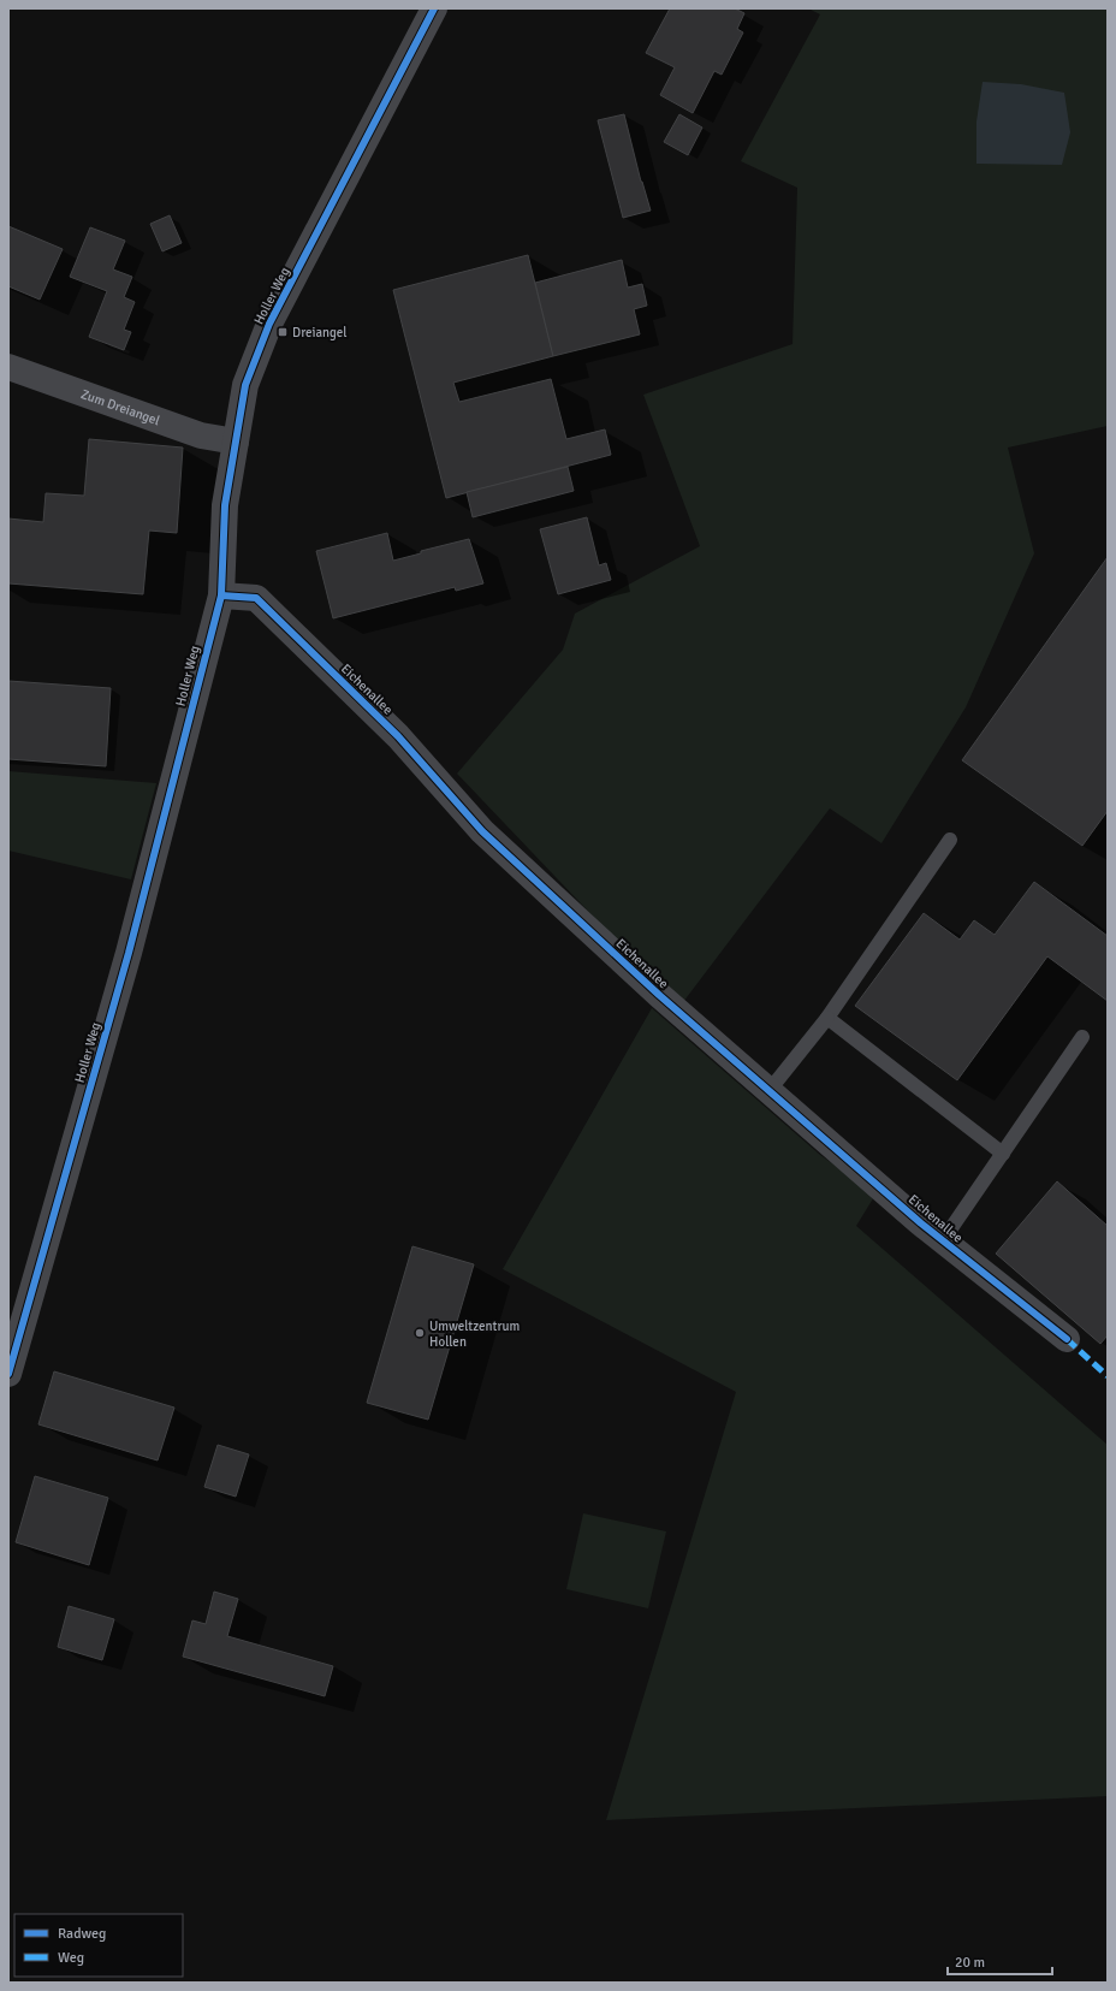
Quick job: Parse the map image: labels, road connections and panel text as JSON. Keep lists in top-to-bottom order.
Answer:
{
  "streets": {
    "street": ["Holler Weg", "Zum Dreiangel", "Eichenallee"]
  },
  "crossings": [
    ["Holler Weg", "Zum Dreiangel"],
    ["Holler Weg", "Eichenallee"]
  ],
  "places": {
    "transit": ["Dreiangel"],
    "other": ["Umweltzentrum Hollen"]
  },
  "legend": ["Radweg", "Weg"],
  "scale_bar": "20 m"
}
